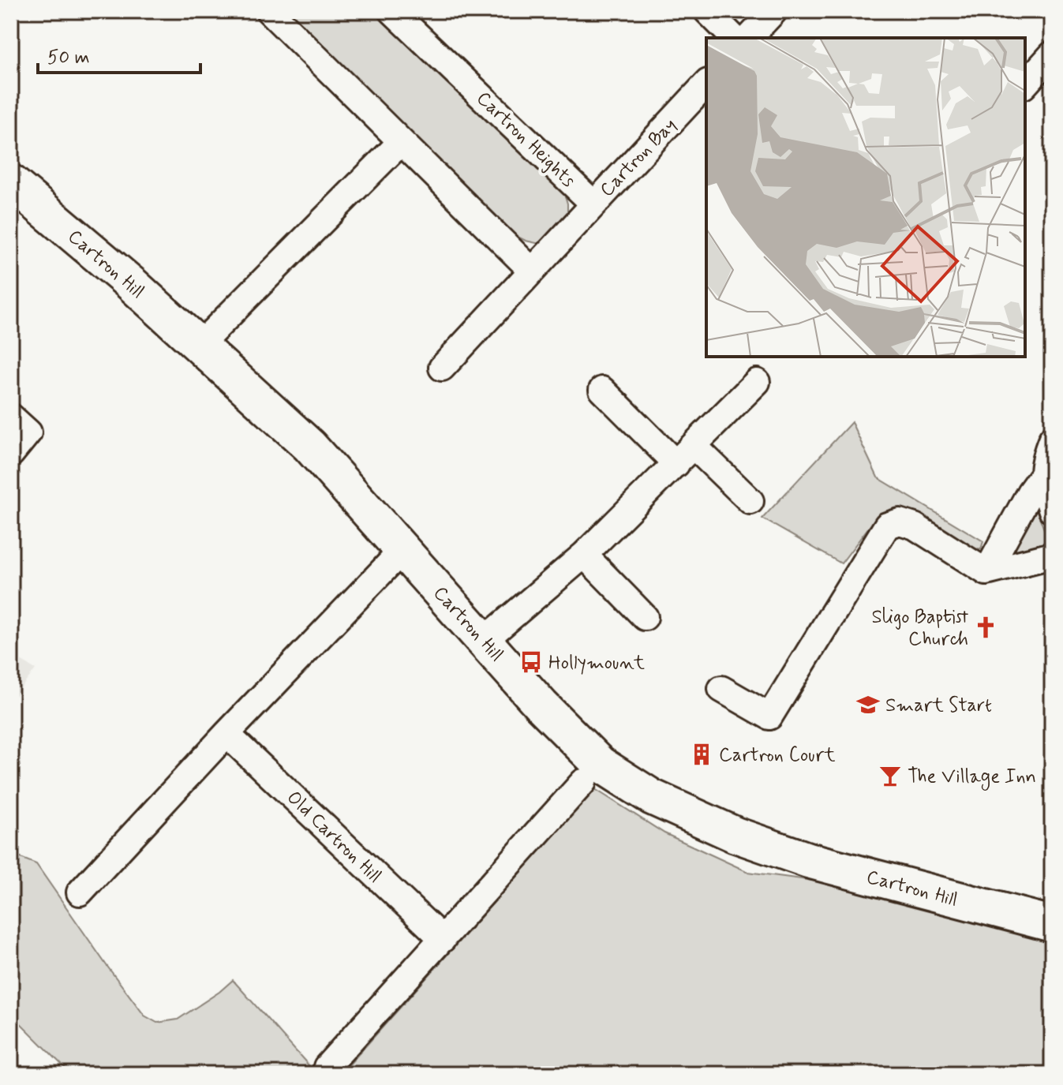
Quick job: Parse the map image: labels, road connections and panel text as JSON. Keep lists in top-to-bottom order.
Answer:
{
  "streets": {
    "main road": ["Cartron Hill"],
    "street": ["Cartron Heights", "Cartron Bay", "Old Cartron Hill"]
  },
  "crossings": [
    ["Cartron Heights", "Cartron Bay"]
  ],
  "places": {
    "church": ["Sligo Baptist Church"],
    "bus stop": ["Hollymount"],
    "school or university": ["Smart Start"],
    "building": ["Cartron Court"],
    "bar": ["The Village Inn"]
  },
  "scale_bar": "50 m"
}
